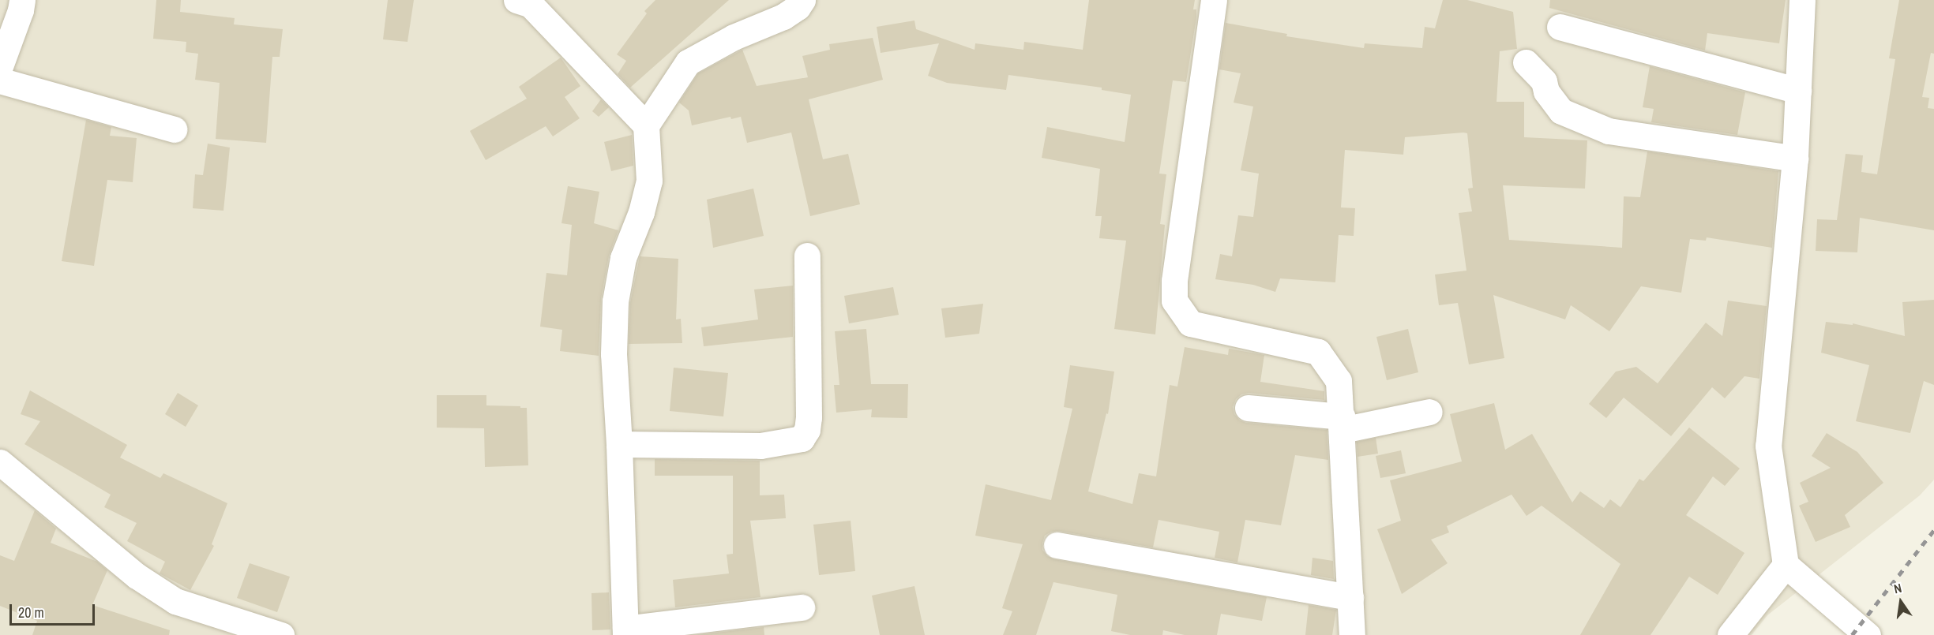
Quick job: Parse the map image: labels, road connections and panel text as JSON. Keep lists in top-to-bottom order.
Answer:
{
  "scale_bar": "20 m",
  "north": "top"
}
